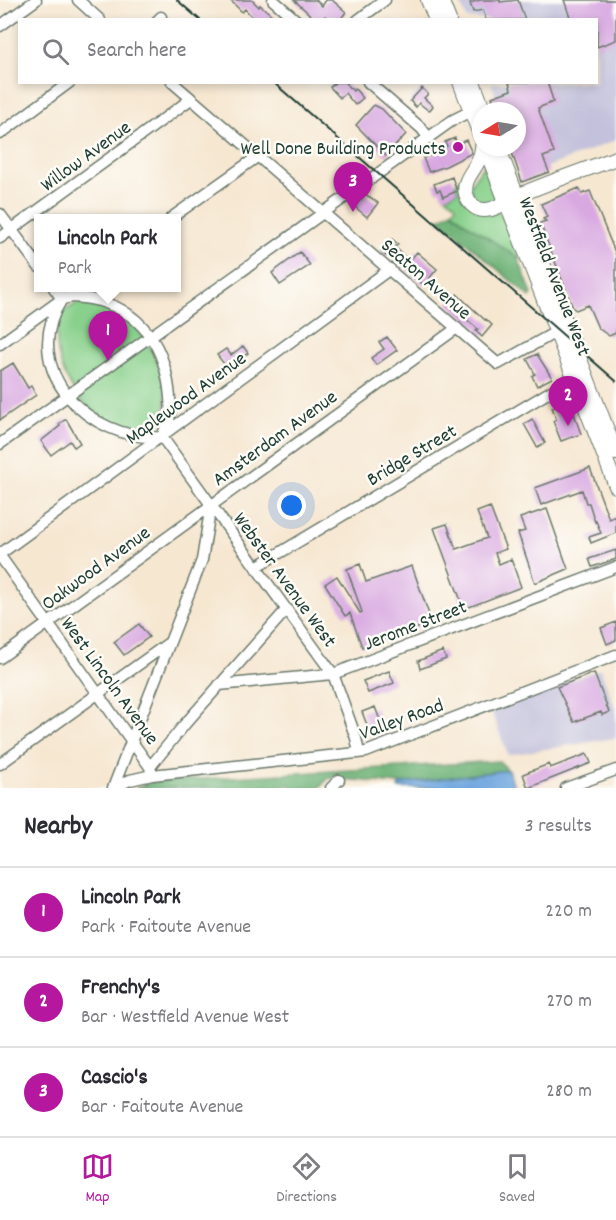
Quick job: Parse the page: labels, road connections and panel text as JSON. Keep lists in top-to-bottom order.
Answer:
{
  "streets": {
    "main road": ["Westfield Avenue West"],
    "street": [
      "Willow Avenue",
      "Seaton Avenue",
      "Maplewood Avenue",
      "Amsterdam Avenue",
      "Bridge Street",
      "Oakwood Avenue",
      "Webster Avenue West",
      "Jerome Street",
      "West Lincoln Avenue",
      "Valley Road"
    ]
  },
  "crossings": [
    ["Willow Avenue", "Seaton Avenue"],
    ["Westfield Avenue West", "Seaton Avenue"],
    ["Westfield Avenue West", "Bridge Street"],
    ["Seaton Avenue", "Maplewood Avenue"],
    ["Seaton Avenue", "Amsterdam Avenue"],
    ["Maplewood Avenue", "Webster Avenue West"],
    ["Maplewood Avenue", "West Lincoln Avenue"],
    ["Amsterdam Avenue", "Oakwood Avenue"],
    ["Amsterdam Avenue", "Webster Avenue West"],
    ["Amsterdam Avenue", "West Lincoln Avenue"],
    ["Amsterdam Avenue", "Valley Road"],
    ["Bridge Street", "Webster Avenue West"],
    ["Oakwood Avenue", "Webster Avenue West"],
    ["Oakwood Avenue", "West Lincoln Avenue"],
    ["Webster Avenue West", "Jerome Street"],
    ["Webster Avenue West", "Valley Road"],
    ["West Lincoln Avenue", "Valley Road"]
  ],
  "places": ["Well Done Building Products"],
  "north": "left",
  "page": {
    "search": "Search here",
    "pins": ["3", "1", "2"],
    "popup": ["Lincoln Park", "Park"],
    "heading": ["Nearby", "3 results"],
    "list": [
      {
        "mark": "1",
        "name": "Lincoln Park",
        "note": "Park · Faitoute Avenue",
        "value": "220 m"
      },
      {
        "mark": "2",
        "name": "Frenchy's",
        "note": "Bar · Westfield Avenue West",
        "value": "270 m"
      },
      {
        "mark": "3",
        "name": "Cascio's",
        "note": "Bar · Faitoute Avenue",
        "value": "280 m"
      }
    ],
    "nav": ["Map", "Directions", "Saved"]
  }
}
